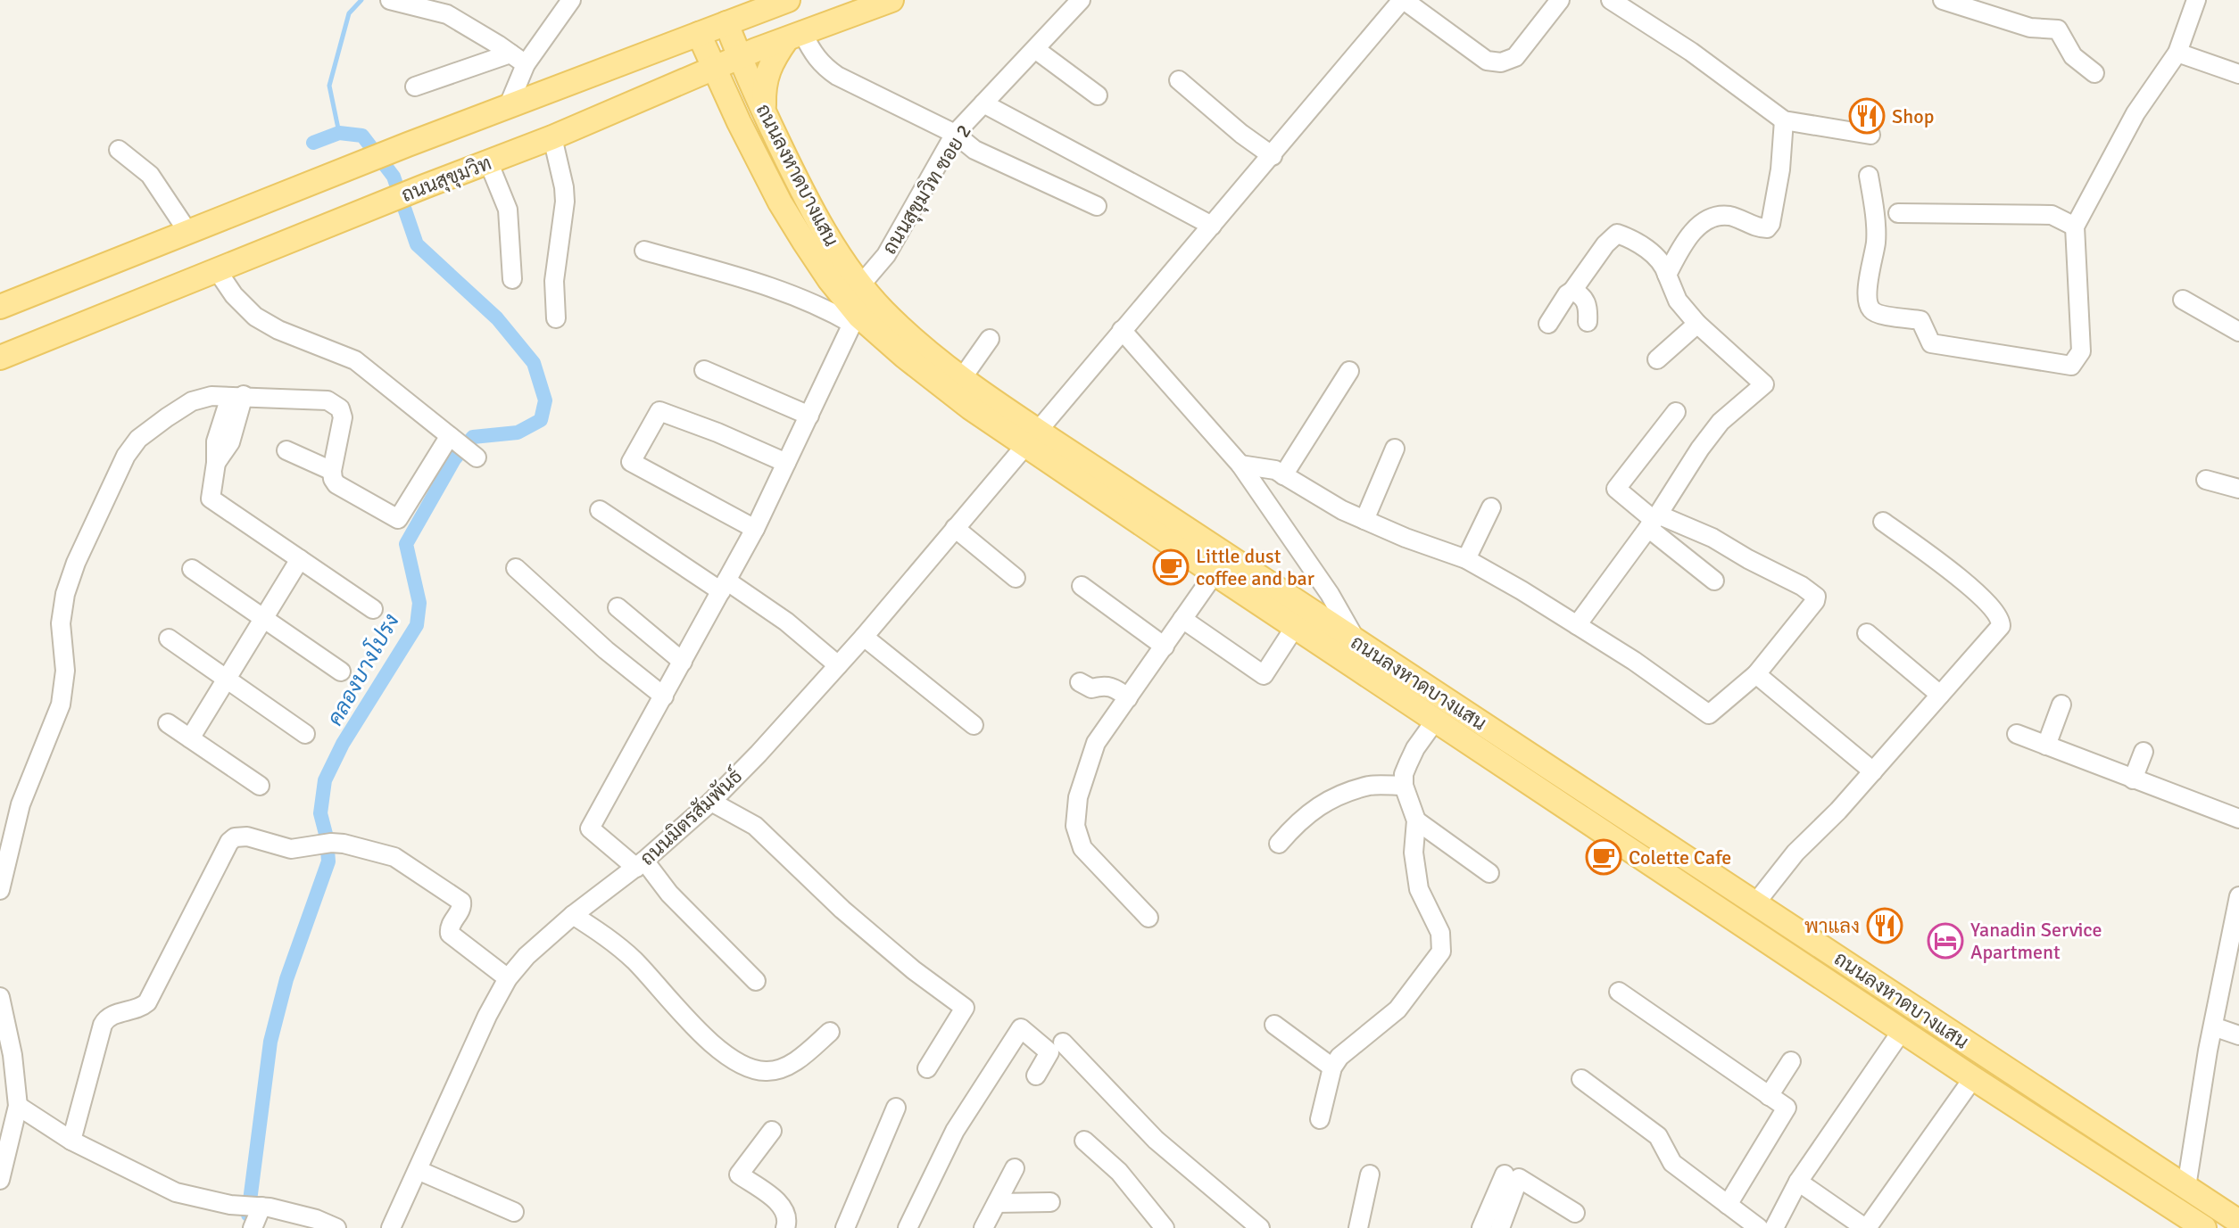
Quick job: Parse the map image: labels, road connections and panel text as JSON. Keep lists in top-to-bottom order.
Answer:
{
  "streets": {
    "main road": ["ถนนลงหาดบางแสน", "ถนนสุขุมวิท"],
    "street": ["ถนนสุขุมวิท ซอย 2", "ถนนมิตรสัมพันธ์"]
  },
  "crossings": [
    ["ถนนลงหาดบางแสน", "ถนนสุขุมวิท"],
    ["ถนนลงหาดบางแสน", "ถนนสุขุมวิท ซอย 2"],
    ["ถนนลงหาดบางแสน", "ถนนมิตรสัมพันธ์"]
  ],
  "water": ["คลองบางโปรง"],
  "places": {
    "restaurant": ["Shop", "พาแลง"],
    "cafe": ["Little dust coffee and bar", "Colette Cafe"],
    "hotel": ["Yanadin Service Apartment"]
  }
}
